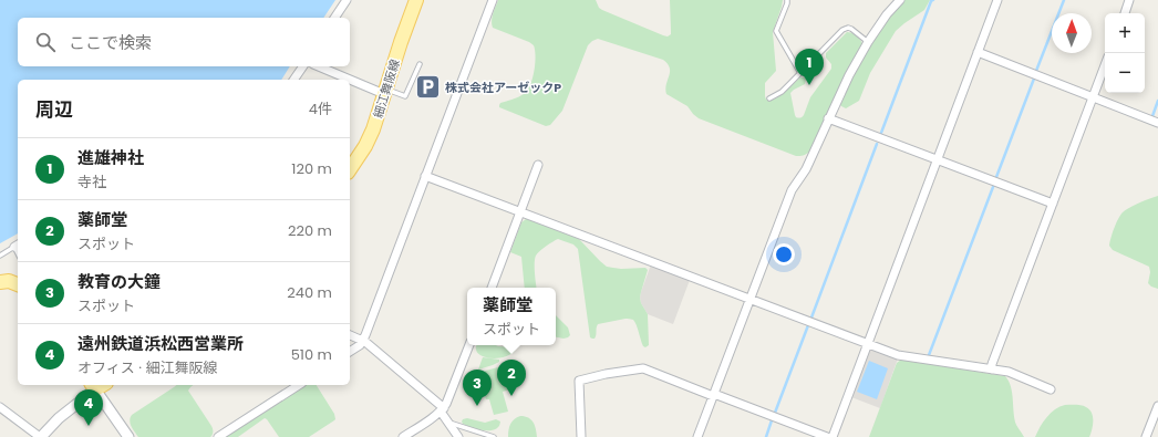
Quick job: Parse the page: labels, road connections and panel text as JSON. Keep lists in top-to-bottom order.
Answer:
{
  "streets": {
    "main road": ["細江舞阪線"]
  },
  "places": {
    "parking": ["株式会社アーゼックP"]
  },
  "north": "top",
  "page": {
    "map_buttons": ["+", "−"],
    "search": "ここで検索",
    "pins": [
      "1",
      "2",
      "3",
      "4"
    ],
    "heading": ["周辺", "4件"],
    "list": [
      {
        "mark": "1",
        "name": "進雄神社",
        "note": "寺社",
        "value": "120 m"
      },
      {
        "mark": "2",
        "name": "薬師堂",
        "note": "スポット",
        "value": "220 m"
      },
      {
        "mark": "3",
        "name": "教育の大鐘",
        "note": "スポット",
        "value": "240 m"
      },
      {
        "mark": "4",
        "name": "遠州鉄道浜松西営業所",
        "note": "オフィス · 細江舞阪線",
        "value": "510 m"
      }
    ],
    "popup": ["薬師堂", "スポット"]
  }
}
